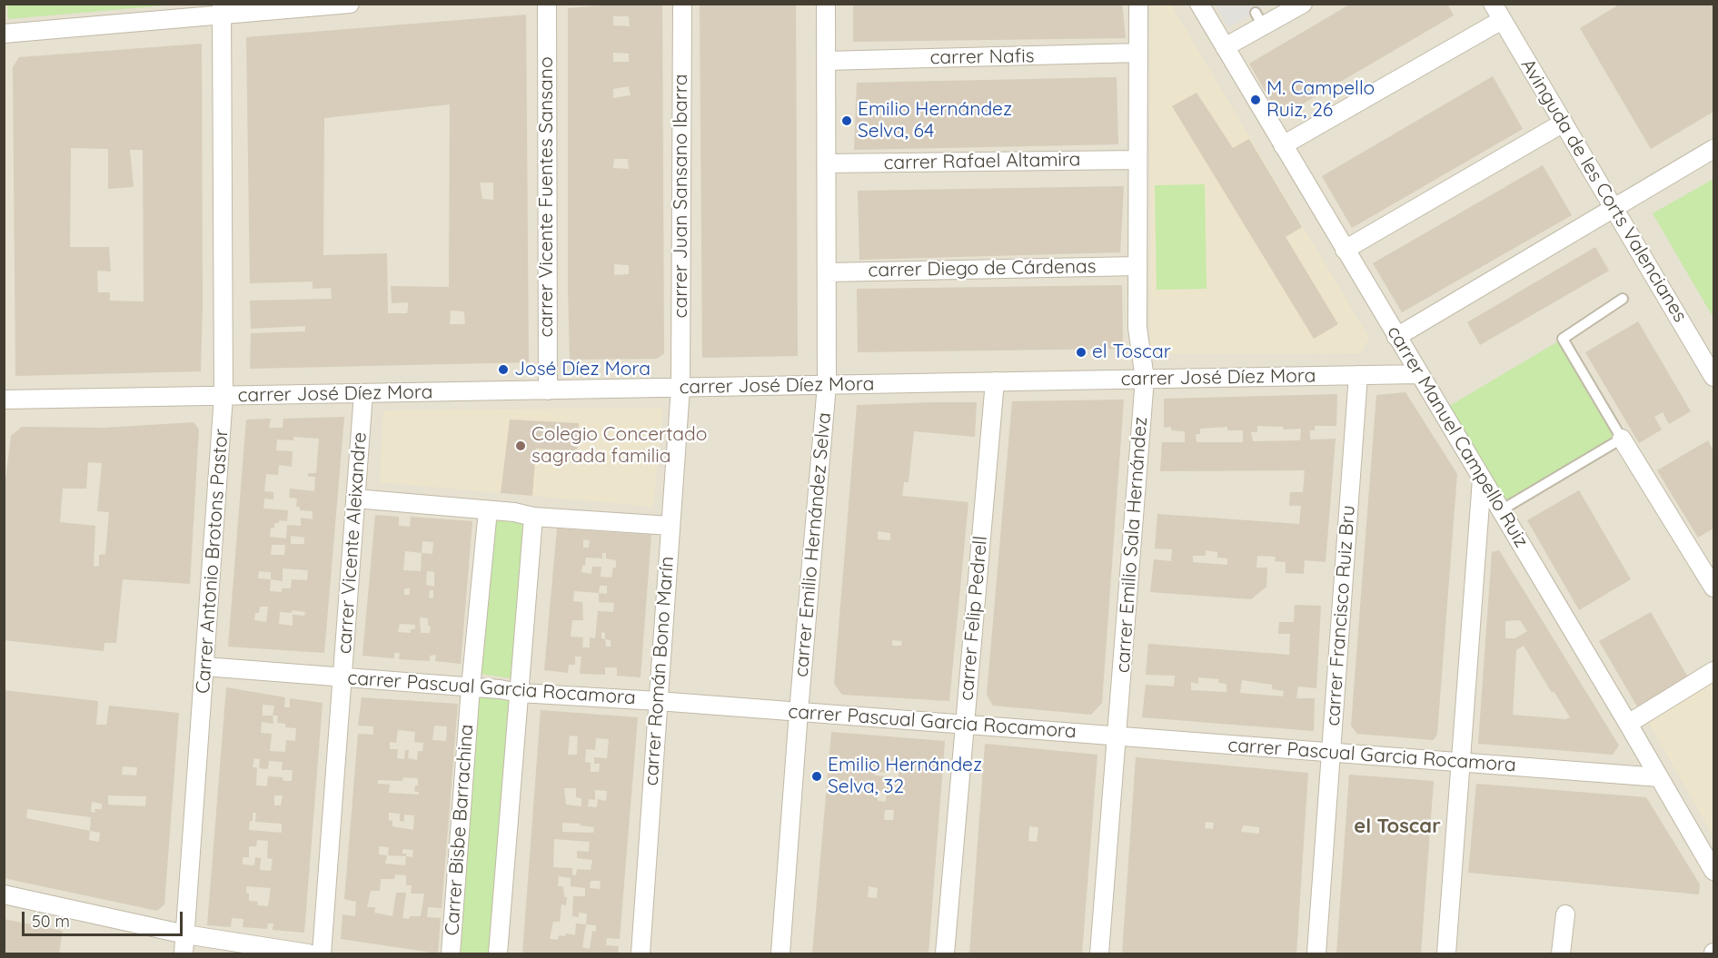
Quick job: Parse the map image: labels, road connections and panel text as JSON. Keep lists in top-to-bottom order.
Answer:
{
  "streets": {
    "street": [
      "carrer Nafis",
      "carrer Rafael Altamira",
      "Avinguda de les Corts Valencianes",
      "carrer Juan Sansano Ibarra",
      "carrer Vicente Fuentes Sansano",
      "carrer Diego de Cárdenas",
      "carrer José Díez Mora",
      "carrer Manuel Campello Ruiz",
      "carrer Vicente Aleixandre",
      "carrer Emilio Hernández Selva",
      "carrer Emilio Sala Hernández",
      "Carrer Antonio Brotons Pastor",
      "carrer Francisco Ruiz Bru",
      "carrer Felip Pedrell",
      "carrer Román Bono Marín",
      "carrer Pascual Garcia Rocamora",
      "Carrer Bisbe Barrachina"
    ]
  },
  "crossings": [
    ["carrer Nafis", "carrer Emilio Hernández Selva"],
    ["carrer Nafis", "carrer Emilio Sala Hernández"],
    ["carrer Rafael Altamira", "carrer Emilio Hernández Selva"],
    ["carrer Rafael Altamira", "carrer Emilio Sala Hernández"],
    ["carrer Juan Sansano Ibarra", "carrer José Díez Mora"],
    ["carrer Juan Sansano Ibarra", "carrer Román Bono Marín"],
    ["carrer Vicente Fuentes Sansano", "carrer José Díez Mora"],
    ["carrer Diego de Cárdenas", "carrer Emilio Hernández Selva"],
    ["carrer Diego de Cárdenas", "carrer Emilio Sala Hernández"],
    ["carrer José Díez Mora", "carrer Manuel Campello Ruiz"],
    ["carrer José Díez Mora", "carrer Vicente Aleixandre"],
    ["carrer José Díez Mora", "carrer Emilio Hernández Selva"],
    ["carrer José Díez Mora", "carrer Emilio Sala Hernández"],
    ["carrer José Díez Mora", "Carrer Antonio Brotons Pastor"],
    ["carrer José Díez Mora", "carrer Francisco Ruiz Bru"],
    ["carrer José Díez Mora", "carrer Felip Pedrell"],
    ["carrer José Díez Mora", "carrer Román Bono Marín"],
    ["carrer Manuel Campello Ruiz", "carrer Pascual Garcia Rocamora"],
    ["carrer Vicente Aleixandre", "carrer Pascual Garcia Rocamora"],
    ["carrer Emilio Hernández Selva", "carrer Pascual Garcia Rocamora"],
    ["carrer Emilio Sala Hernández", "carrer Pascual Garcia Rocamora"],
    ["Carrer Antonio Brotons Pastor", "carrer Pascual Garcia Rocamora"],
    ["carrer Francisco Ruiz Bru", "carrer Pascual Garcia Rocamora"],
    ["carrer Felip Pedrell", "carrer Pascual Garcia Rocamora"],
    ["carrer Román Bono Marín", "carrer Pascual Garcia Rocamora"],
    ["carrer Pascual Garcia Rocamora", "Carrer Bisbe Barrachina"]
  ],
  "districts": ["el Toscar"],
  "places": [
    "M. Campello Ruiz, 26",
    "Emilio Hernández Selva, 64",
    "el Toscar",
    "José Díez Mora",
    "Colegio Concertado sagrada familia",
    "Emilio Hernández Selva, 32"
  ],
  "scale_bar": "50 m"
}
